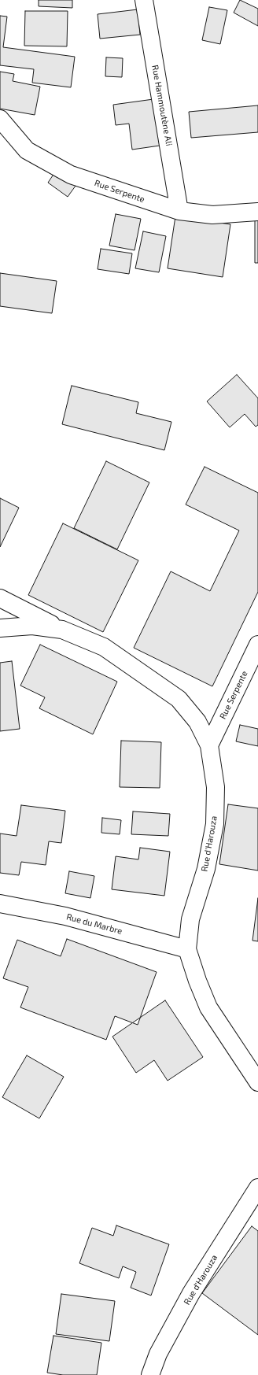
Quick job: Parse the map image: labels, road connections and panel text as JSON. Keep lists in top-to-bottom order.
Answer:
{
  "streets": {
    "street": [
      "Rue Hammoutène Ali",
      "Rue Serpente",
      "Rue d'Harouza",
      "Rue du Marbre"
    ]
  },
  "crossings": [
    ["Rue Hammoutène Ali", "Rue Serpente"],
    ["Rue Serpente", "Rue d'Harouza"],
    ["Rue d'Harouza", "Rue du Marbre"]
  ]
}
